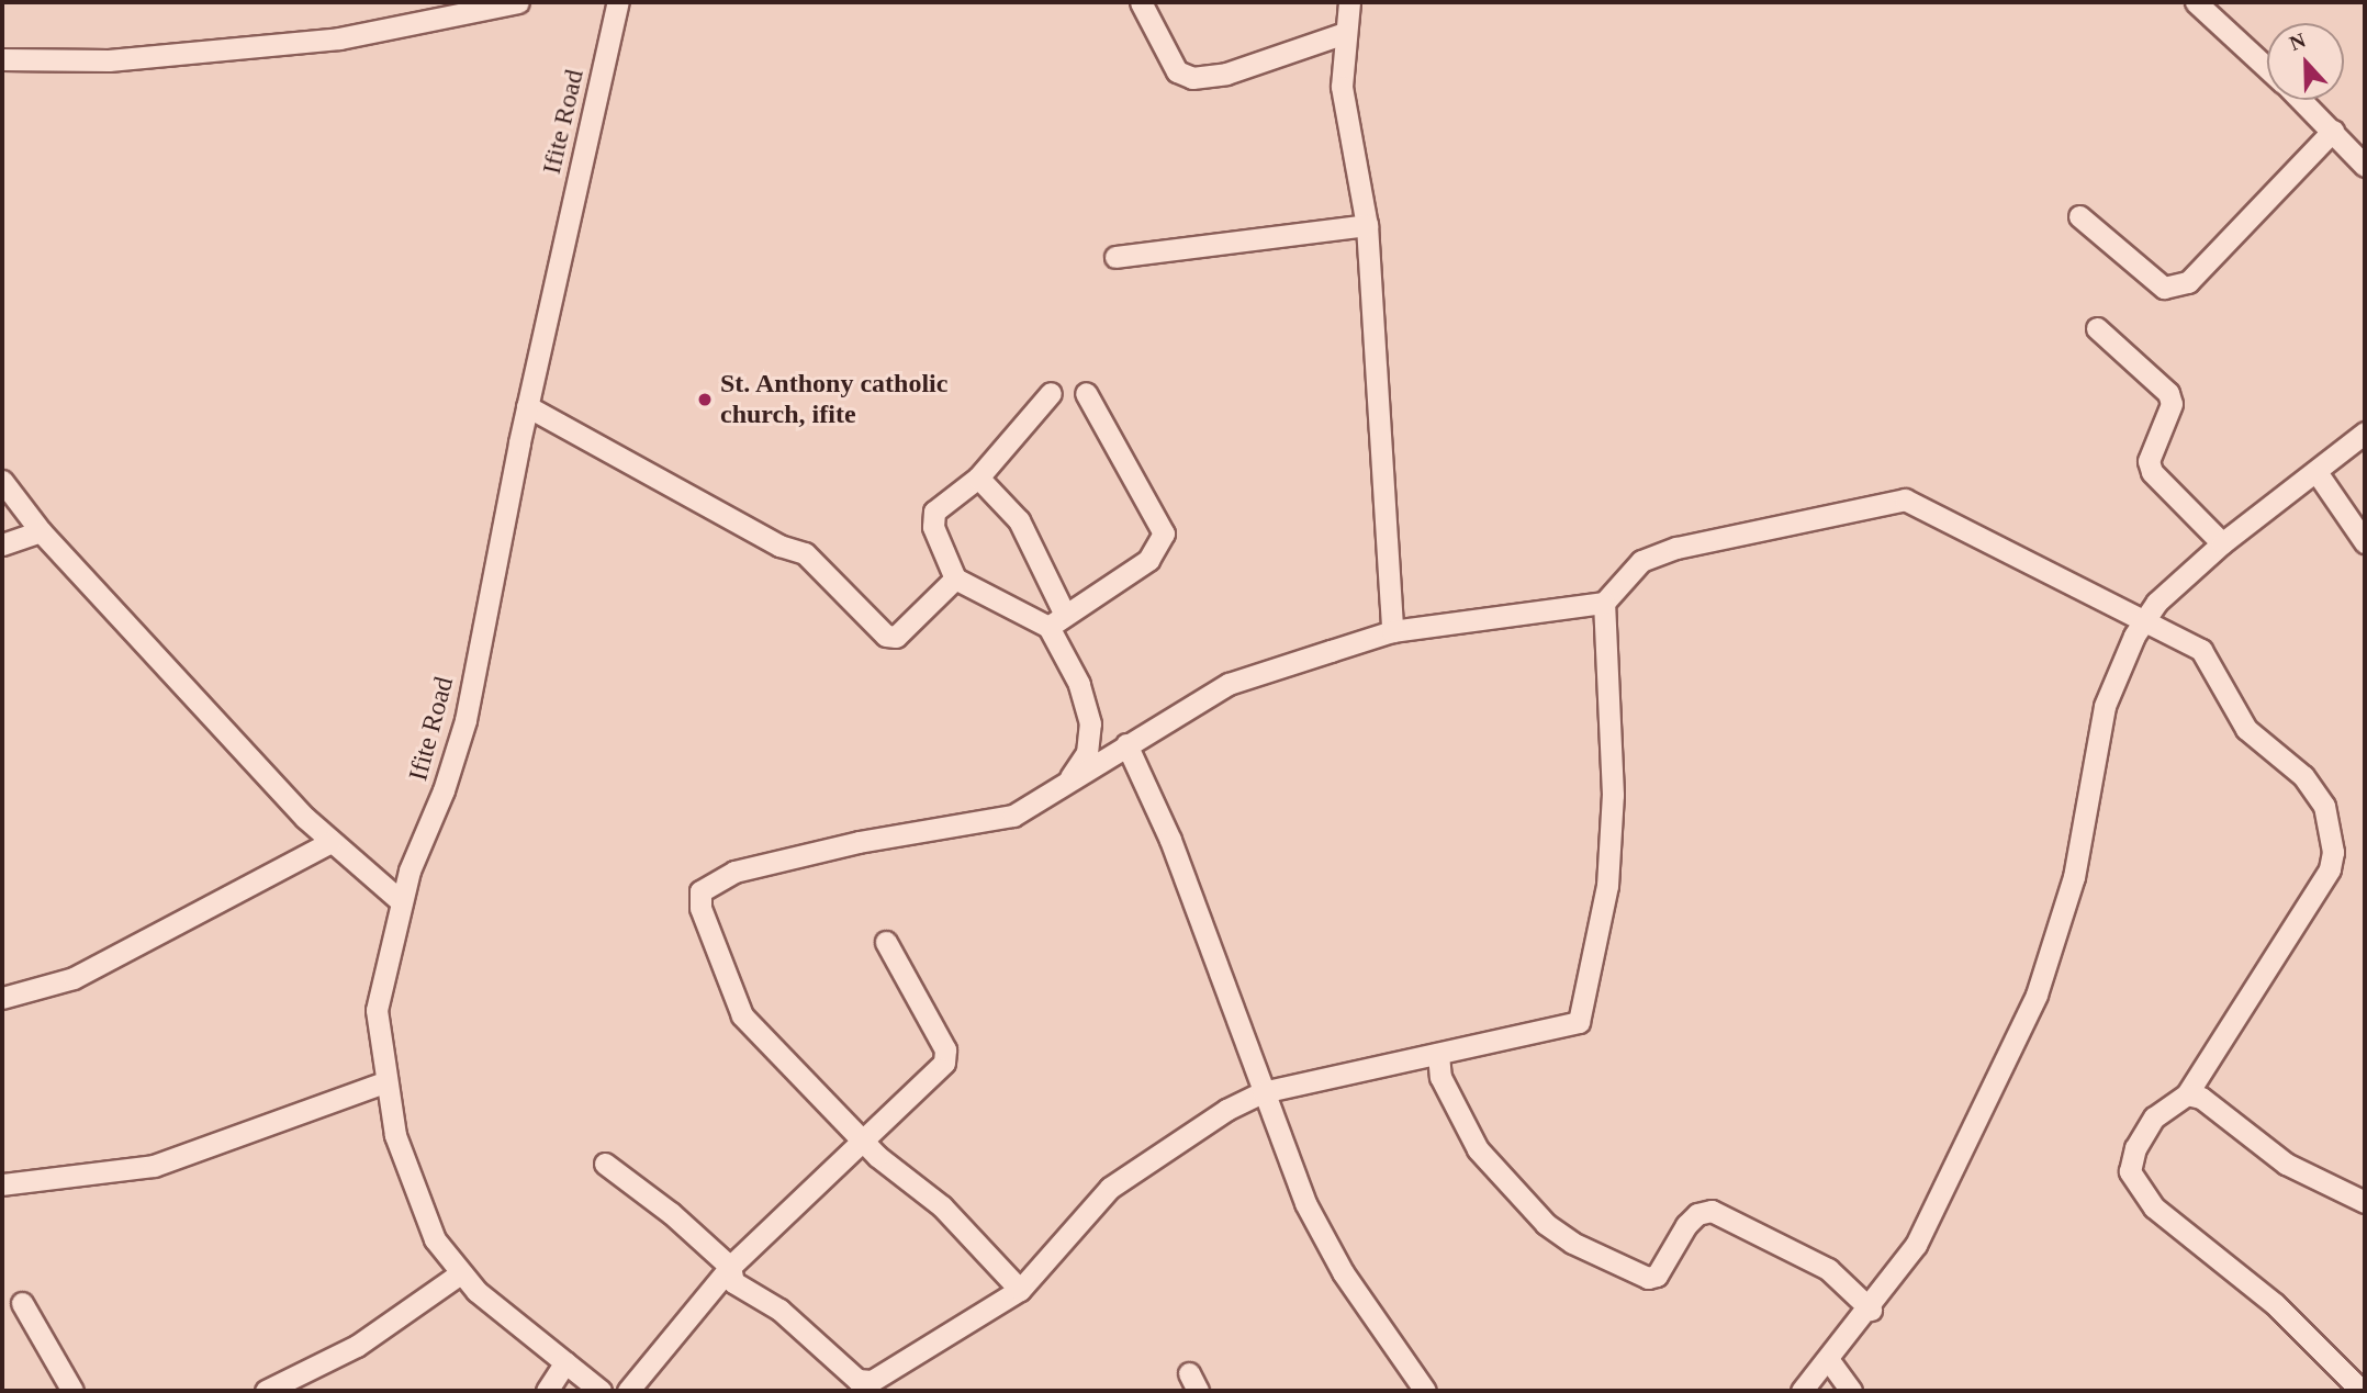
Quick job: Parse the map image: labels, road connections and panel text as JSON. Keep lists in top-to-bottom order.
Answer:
{
  "streets": {
    "street": ["Ifite Road"]
  },
  "places": ["St. Anthony catholic church, ifite"],
  "north": "top"
}
